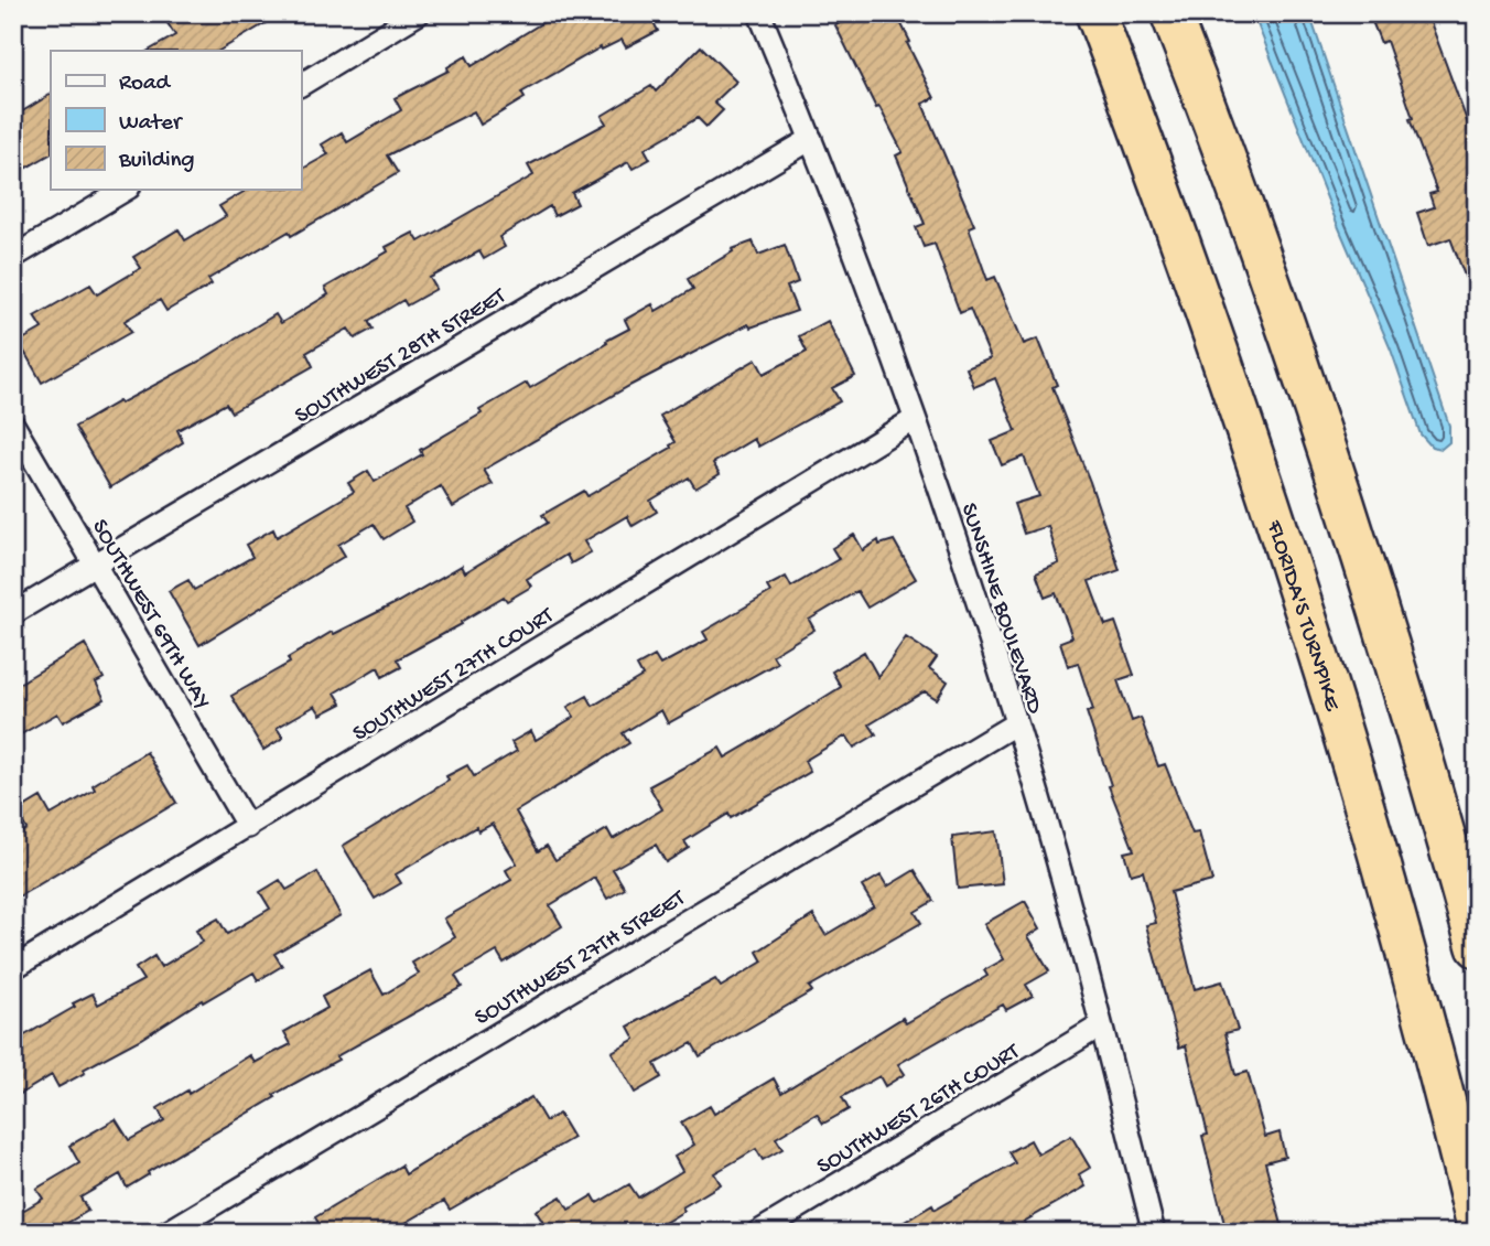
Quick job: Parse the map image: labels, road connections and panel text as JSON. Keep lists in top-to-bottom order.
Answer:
{
  "streets": {
    "highway": ["FLORIDA'S TURNPIKE"],
    "street": [
      "SOUTHWEST 28TH STREET",
      "SUNSHINE BOULEVARD",
      "SOUTHWEST 69TH WAY",
      "SOUTHWEST 27TH COURT",
      "SOUTHWEST 27TH STREET",
      "SOUTHWEST 26TH COURT"
    ]
  },
  "crossings": [
    ["SOUTHWEST 28TH STREET", "SUNSHINE BOULEVARD"],
    ["SOUTHWEST 28TH STREET", "SOUTHWEST 69TH WAY"],
    ["SUNSHINE BOULEVARD", "SOUTHWEST 27TH COURT"],
    ["SUNSHINE BOULEVARD", "SOUTHWEST 27TH STREET"],
    ["SUNSHINE BOULEVARD", "SOUTHWEST 26TH COURT"],
    ["SOUTHWEST 69TH WAY", "SOUTHWEST 27TH COURT"]
  ],
  "legend": ["Road", "Water", "Building"]
}
